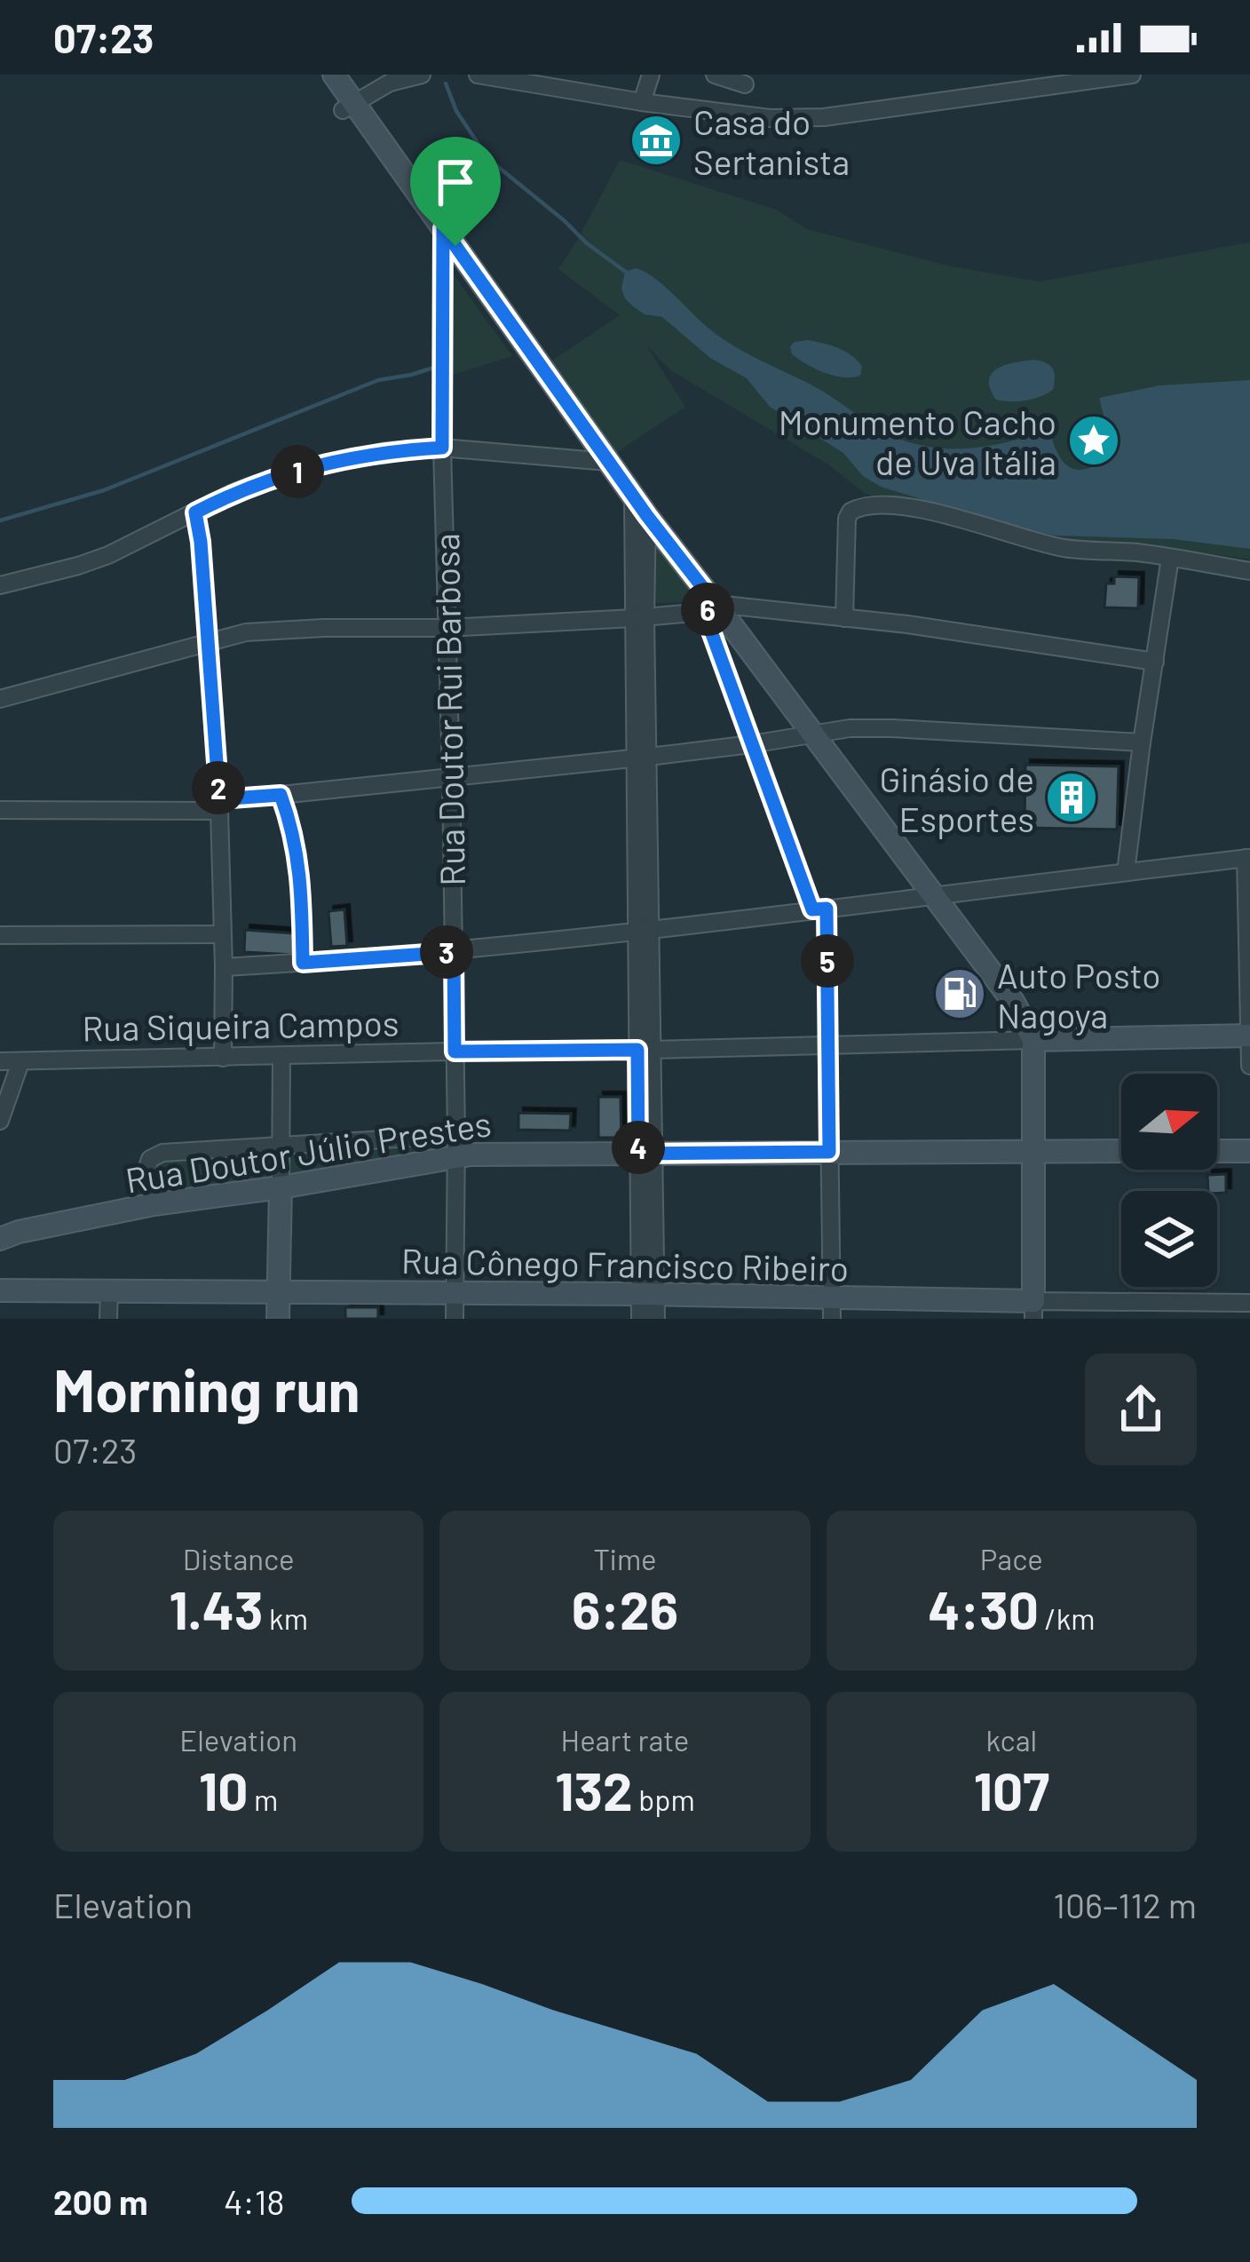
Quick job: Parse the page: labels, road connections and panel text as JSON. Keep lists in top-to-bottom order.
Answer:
{
  "streets": {
    "main road": ["Rua Siqueira Campos", "Rua Doutor Júlio Prestes", "Rua Cônego Francisco Ribeiro"],
    "street": ["Rua Doutor Rui Barbosa"]
  },
  "crossings": [
    ["Rua Doutor Rui Barbosa", "Rua Siqueira Campos"],
    ["Rua Doutor Rui Barbosa", "Rua Doutor Júlio Prestes"],
    ["Rua Doutor Rui Barbosa", "Rua Cônego Francisco Ribeiro"]
  ],
  "places": {
    "museum": ["Casa do Sertanista"],
    "place": ["Monumento Cacho de Uva Itália"],
    "building": ["Ginásio de Esportes"],
    "fuel station": ["Auto Posto Nagoya"]
  },
  "north": "right",
  "page": {
    "status": "07:23",
    "pins": [
      "1",
      "6",
      "2",
      "3",
      "5",
      "4"
    ],
    "heading": ["Morning run", "07:23"],
    "stats": [
      ["Distance", "1.43 km"],
      ["Time", "6:26"],
      ["Pace", "4:30 /km"],
      ["Elevation", "10 m"],
      ["Heart rate", "132 bpm"],
      ["kcal", "107"]
    ],
    "chart": ["Elevation", "106–112 m"],
    "list": [
      {
        "name": "200 m",
        "note": "4:18"
      }
    ]
  }
}
